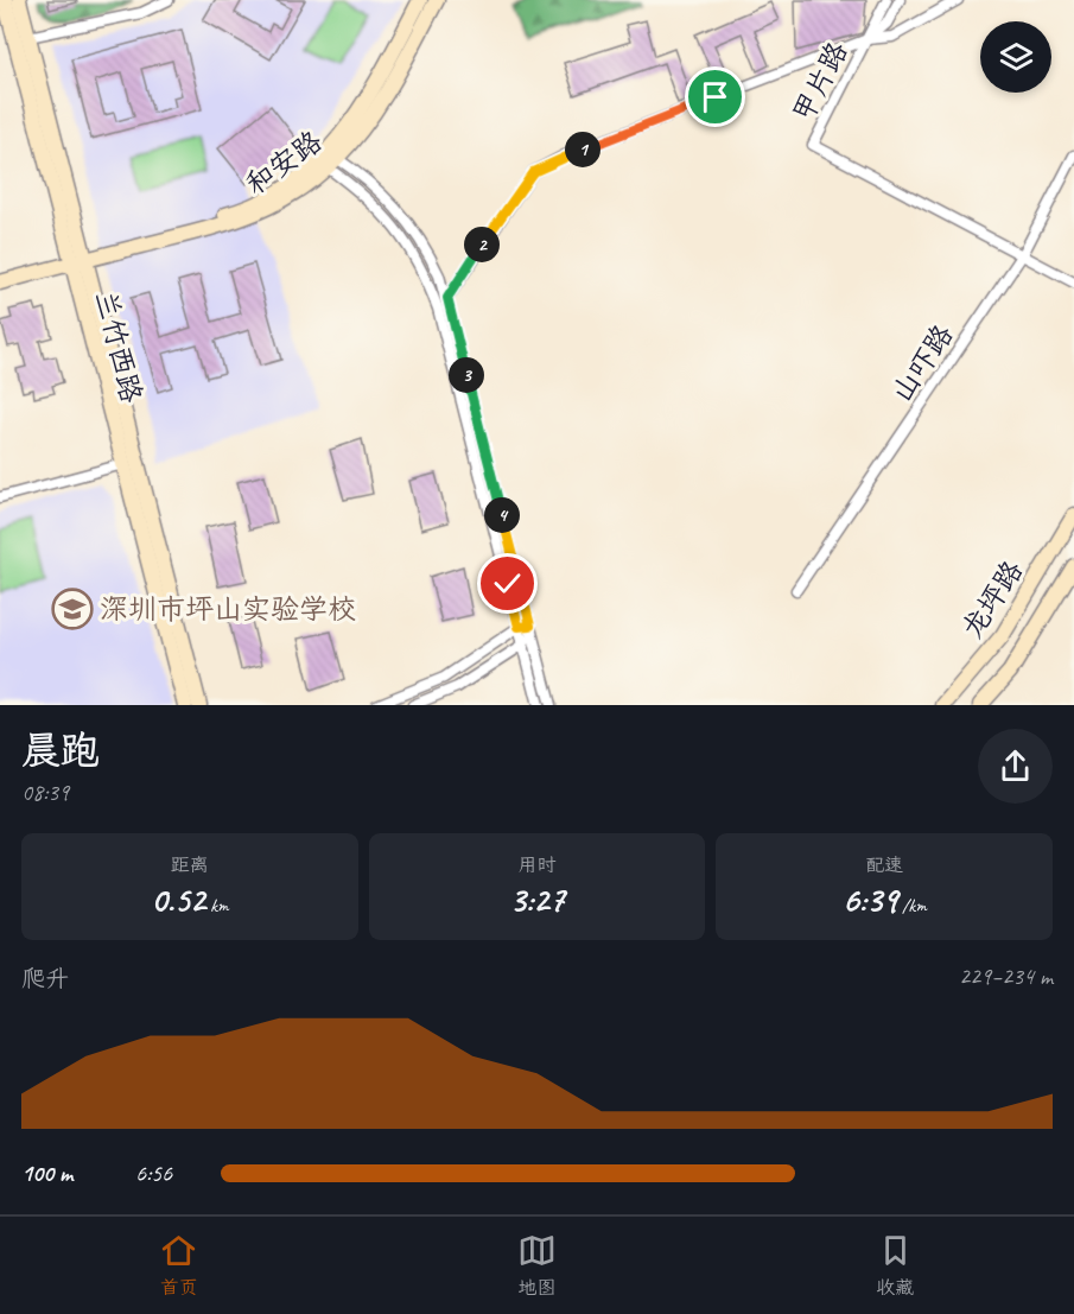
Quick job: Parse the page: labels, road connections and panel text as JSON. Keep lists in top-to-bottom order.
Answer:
{
  "streets": {
    "street": [
      "甲片路",
      "和安路",
      "兰竹西路",
      "山吓路",
      "龙坪路"
    ]
  },
  "crossings": [
    ["甲片路", "山吓路"],
    ["和安路", "兰竹西路"]
  ],
  "places": {
    "school or university": ["深圳市坪山实验学校"]
  },
  "page": {
    "pins": [
      "1",
      "2",
      "3",
      "4"
    ],
    "heading": ["晨跑", "08:39"],
    "stats": [
      ["距离", "0.52 km"],
      ["用时", "3:27"],
      ["配速", "6:39 /km"]
    ],
    "chart": ["爬升", "229–234 m"],
    "list": [
      {
        "name": "100 m",
        "note": "6:56"
      }
    ],
    "tabs": ["首页", "地图", "收藏"]
  }
}
